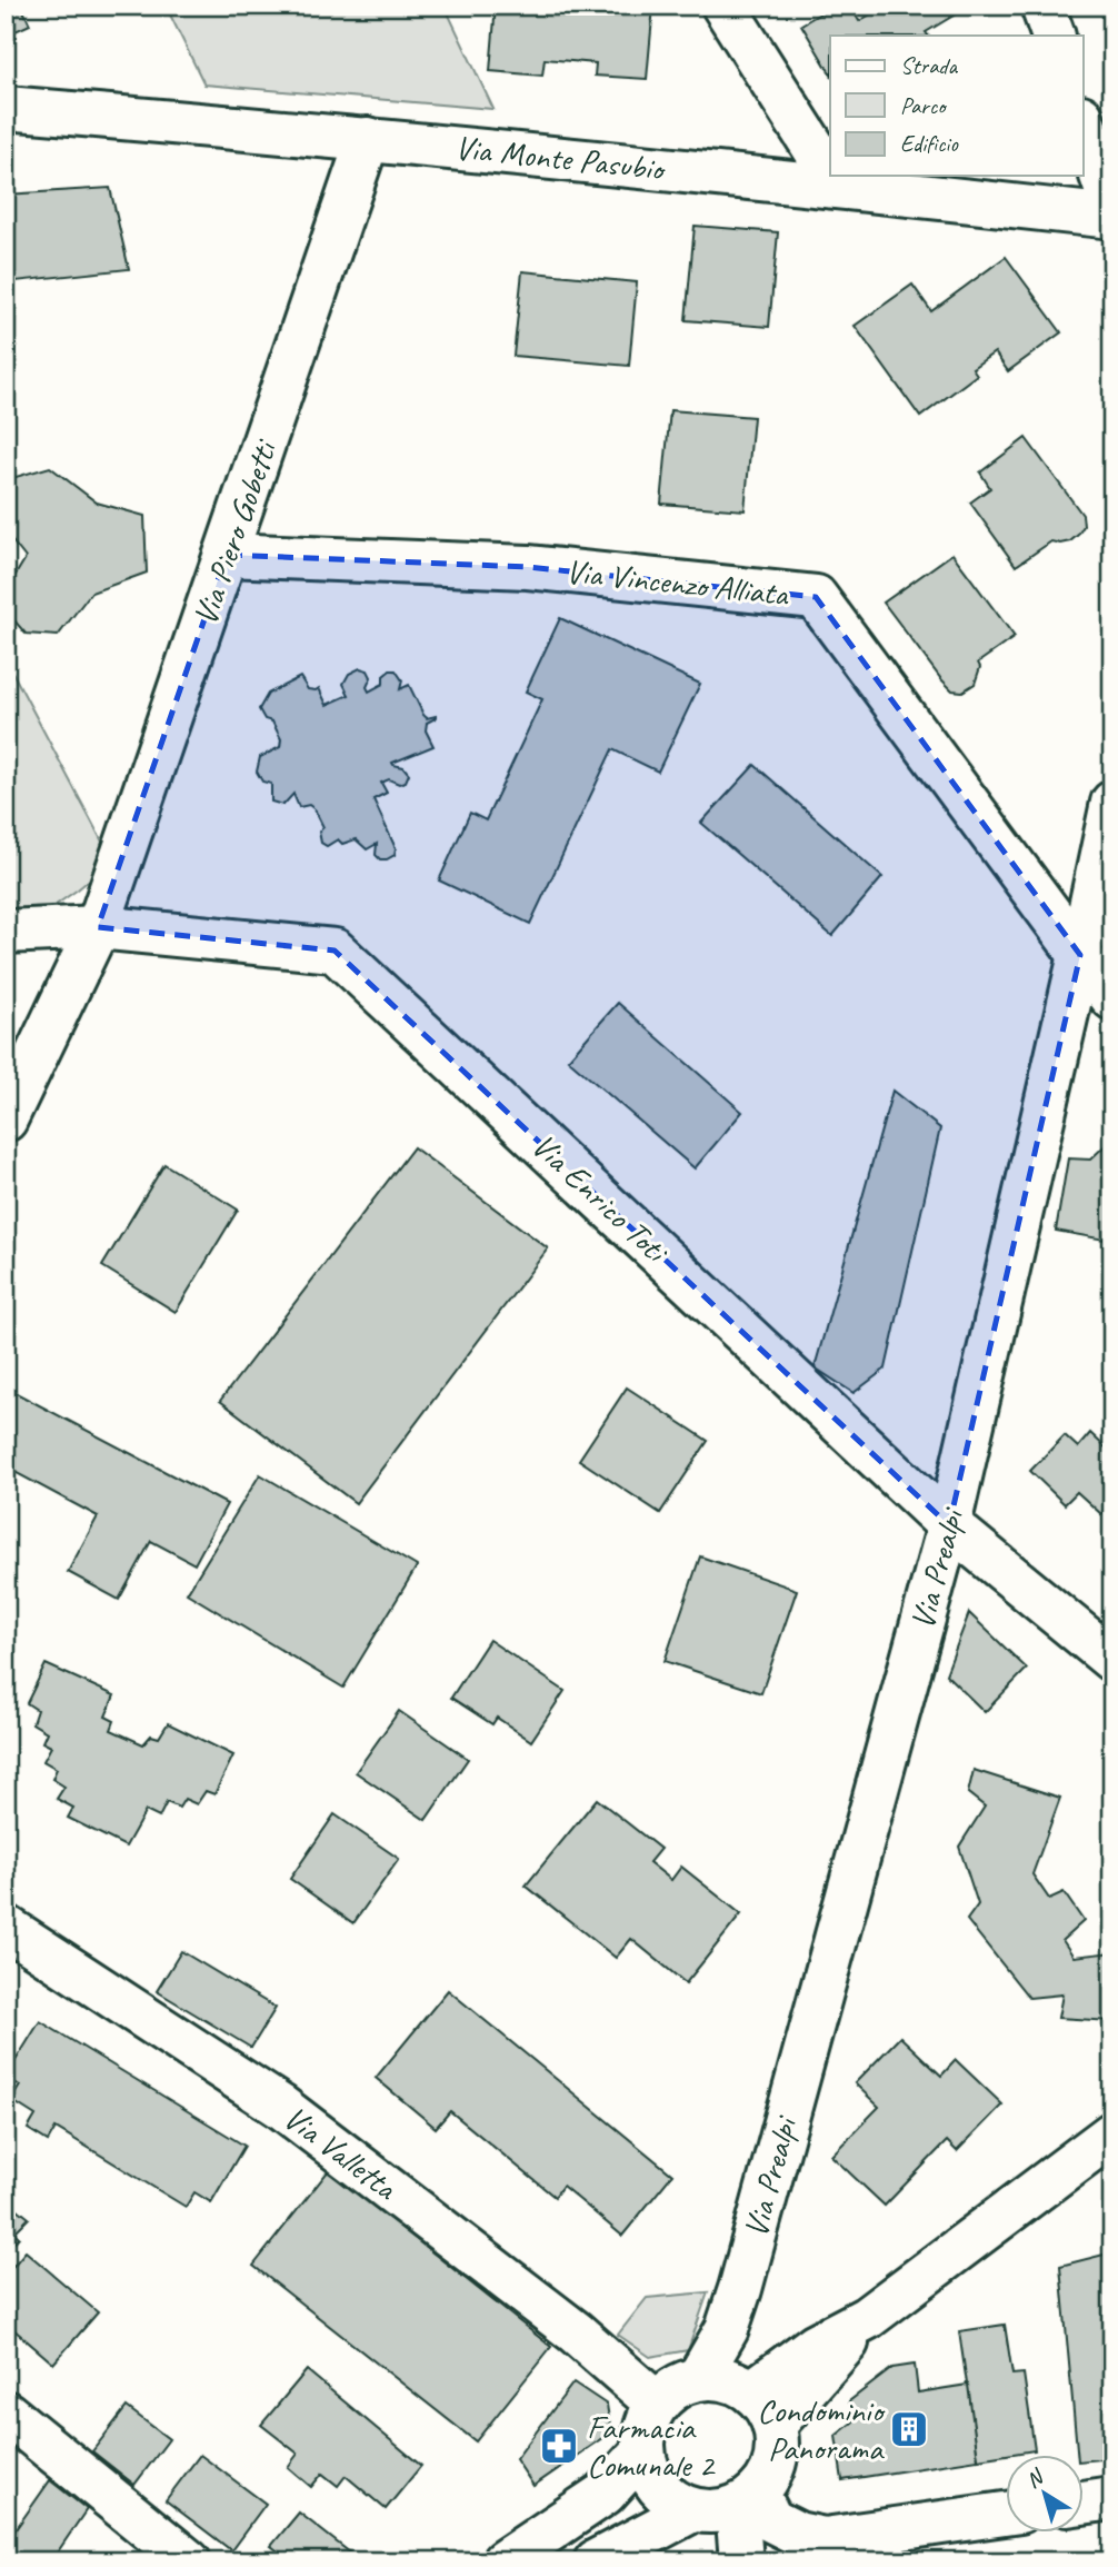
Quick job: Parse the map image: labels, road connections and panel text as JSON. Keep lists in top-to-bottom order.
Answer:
{
  "streets": {
    "street": [
      "Via Monte Pasubio",
      "Via Piero Gobetti",
      "Via Vincenzo Alliata",
      "Via Enrico Toti",
      "Via Prealpi",
      "Via Valletta"
    ]
  },
  "crossings": [
    ["Via Monte Pasubio", "Via Piero Gobetti"],
    ["Via Piero Gobetti", "Via Vincenzo Alliata"],
    ["Via Piero Gobetti", "Via Enrico Toti"],
    ["Via Vincenzo Alliata", "Via Prealpi"],
    ["Via Enrico Toti", "Via Prealpi"],
    ["Via Prealpi", "Via Valletta"]
  ],
  "places": {
    "building": ["Condominio Panorama"],
    "pharmacy": ["Farmacia Comunale 2"]
  },
  "legend": ["Strada", "Parco", "Edificio"],
  "north": "top left"
}
